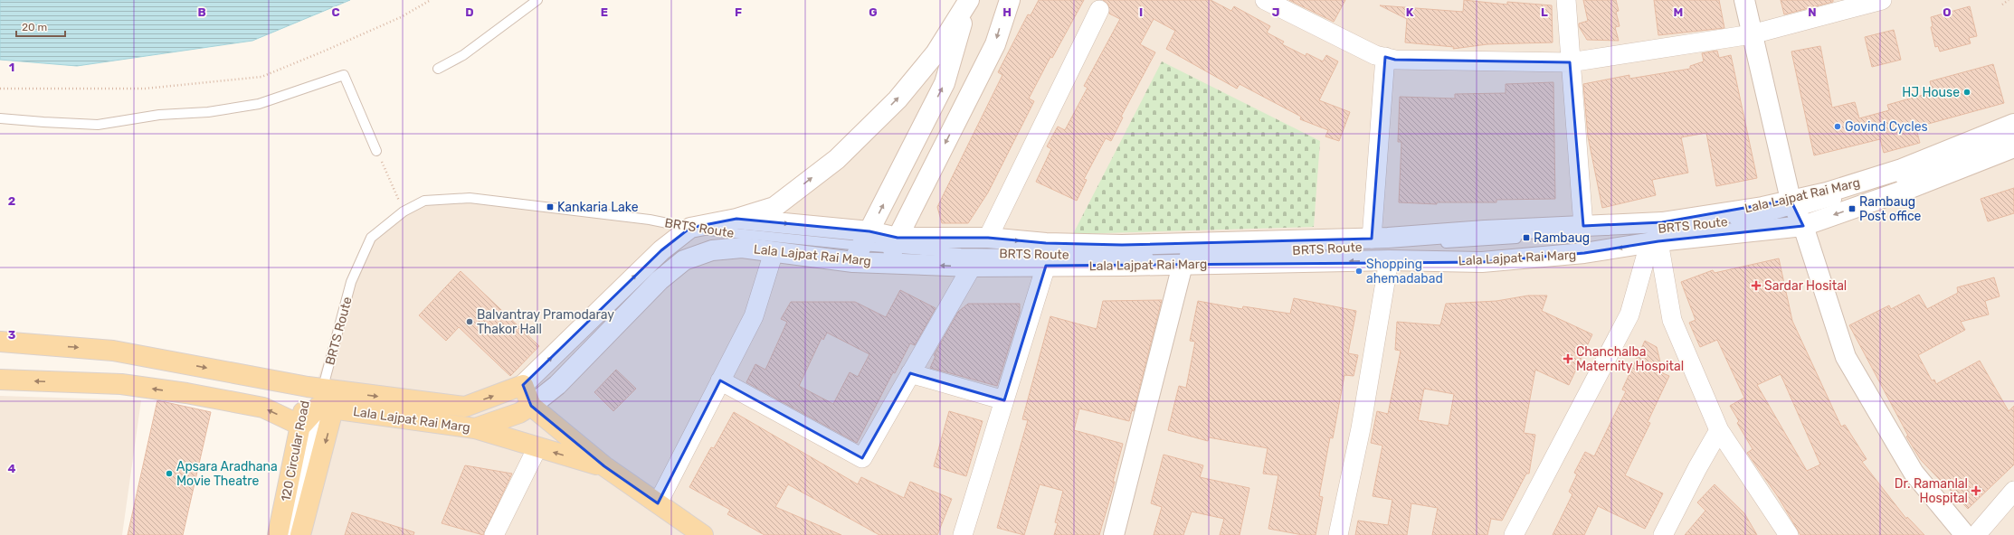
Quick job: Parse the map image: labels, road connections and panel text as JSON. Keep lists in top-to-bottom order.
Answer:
{
  "streets": {
    "main road": ["Lala Lajpat Rai Marg", "120 Circular Road"],
    "lane": ["BRTS Route"]
  },
  "crossings": [
    ["Lala Lajpat Rai Marg", "BRTS Route"],
    ["Lala Lajpat Rai Marg", "120 Circular Road"],
    ["BRTS Route", "120 Circular Road"]
  ],
  "places": {
    "other": [
      "HJ House",
      "Govind Cycles",
      "Shopping ahemadabad",
      "Balvantray Pramodaray Thakor Hall",
      "Apsara Aradhana Movie Theatre"
    ],
    "transit": ["Kankaria Lake", "Rambaug Post office", "Rambaug"],
    "health": ["Sardar Hosital", "Chanchalba Maternity Hospital", "Dr. Ramanlal Hospital"]
  },
  "scale_bar": "20 m",
  "grid": {
    "columns": [
      "B",
      "C",
      "D",
      "E",
      "F",
      "G",
      "H",
      "I",
      "J",
      "K",
      "L",
      "M",
      "N",
      "O"
    ],
    "rows": [
      "1",
      "2",
      "3",
      "4"
    ]
  }
}
